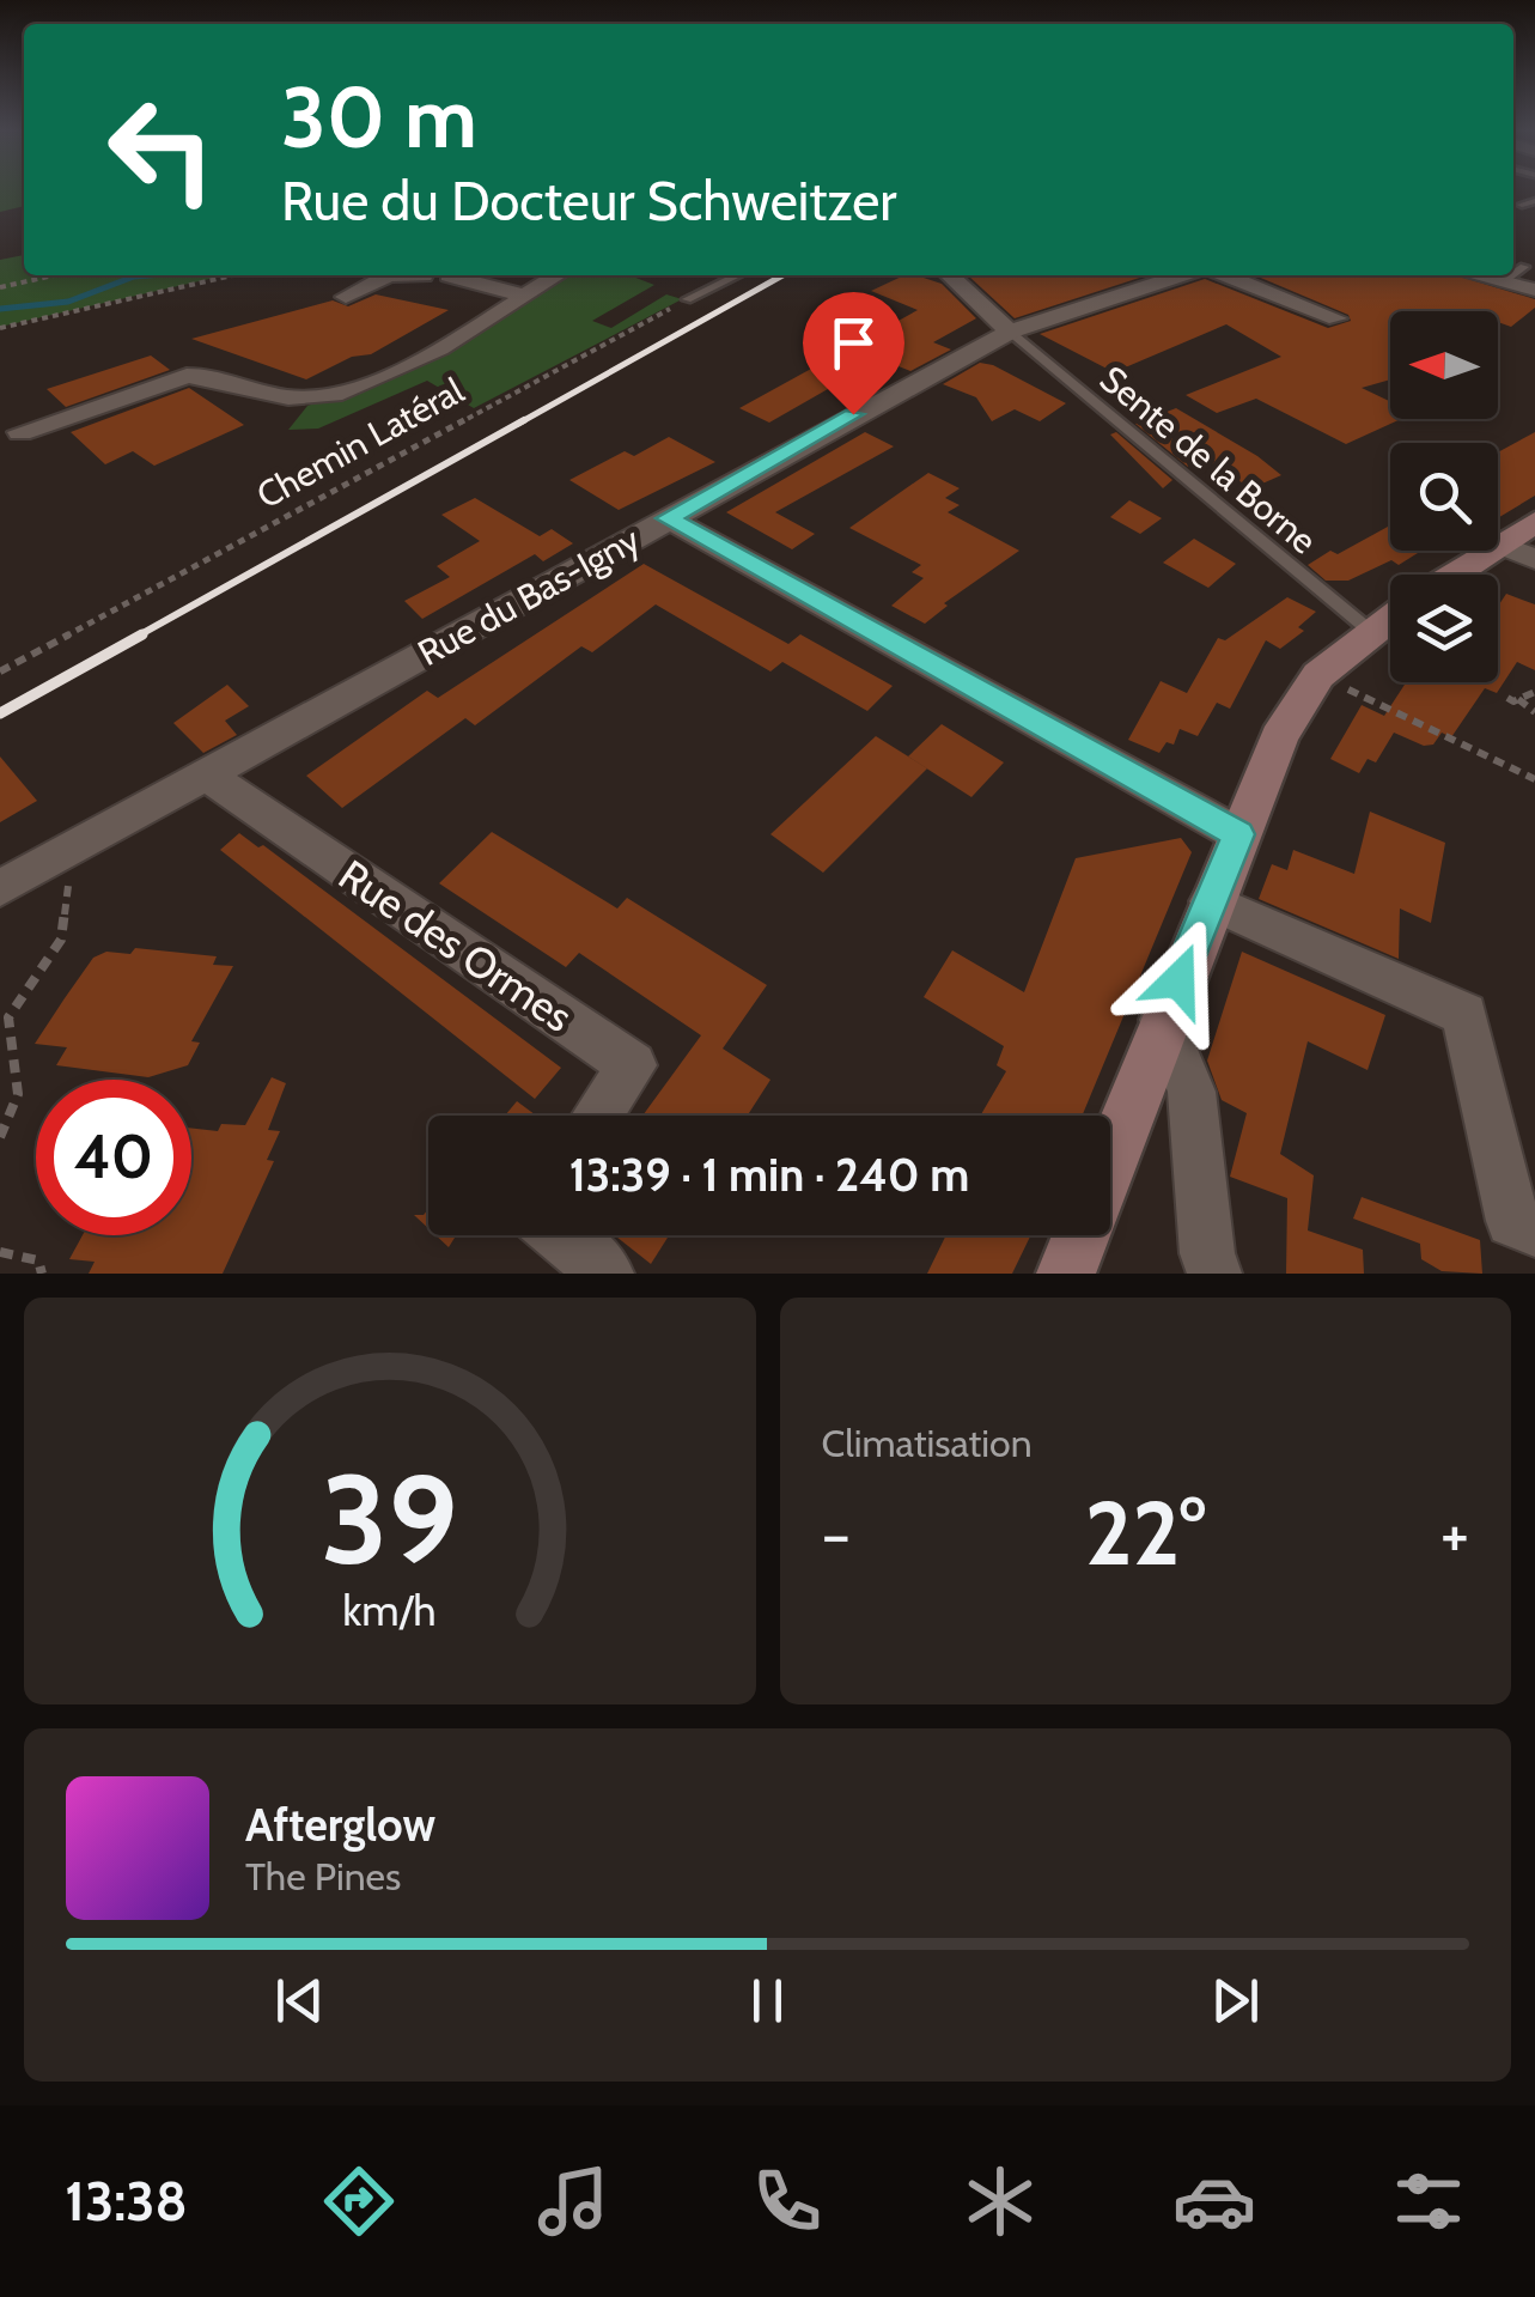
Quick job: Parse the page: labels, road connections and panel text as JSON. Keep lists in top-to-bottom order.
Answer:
{
  "streets": {
    "street": ["Rue du Bas-Igny", "Rue des Ormes"],
    "lane": ["Sente de la Borne"],
    "path": ["Chemin Latéral"]
  },
  "crossings": [
    ["Sente de la Borne", "Rue du Bas-Igny"],
    ["Rue du Bas-Igny", "Rue des Ormes"]
  ],
  "north": "left",
  "page": {
    "turn": ["30 m", "Rue du Docteur Schweitzer"],
    "limit": "40",
    "trip": "13:39 · 1 min · 240 m",
    "tile": "Climatisation",
    "heat": ["−", "22°", "+"],
    "song": ["Afterglow", "The Pines"],
    "tabs": "13:38",
    "gauge": ["39", "km/h"]
  }
}
